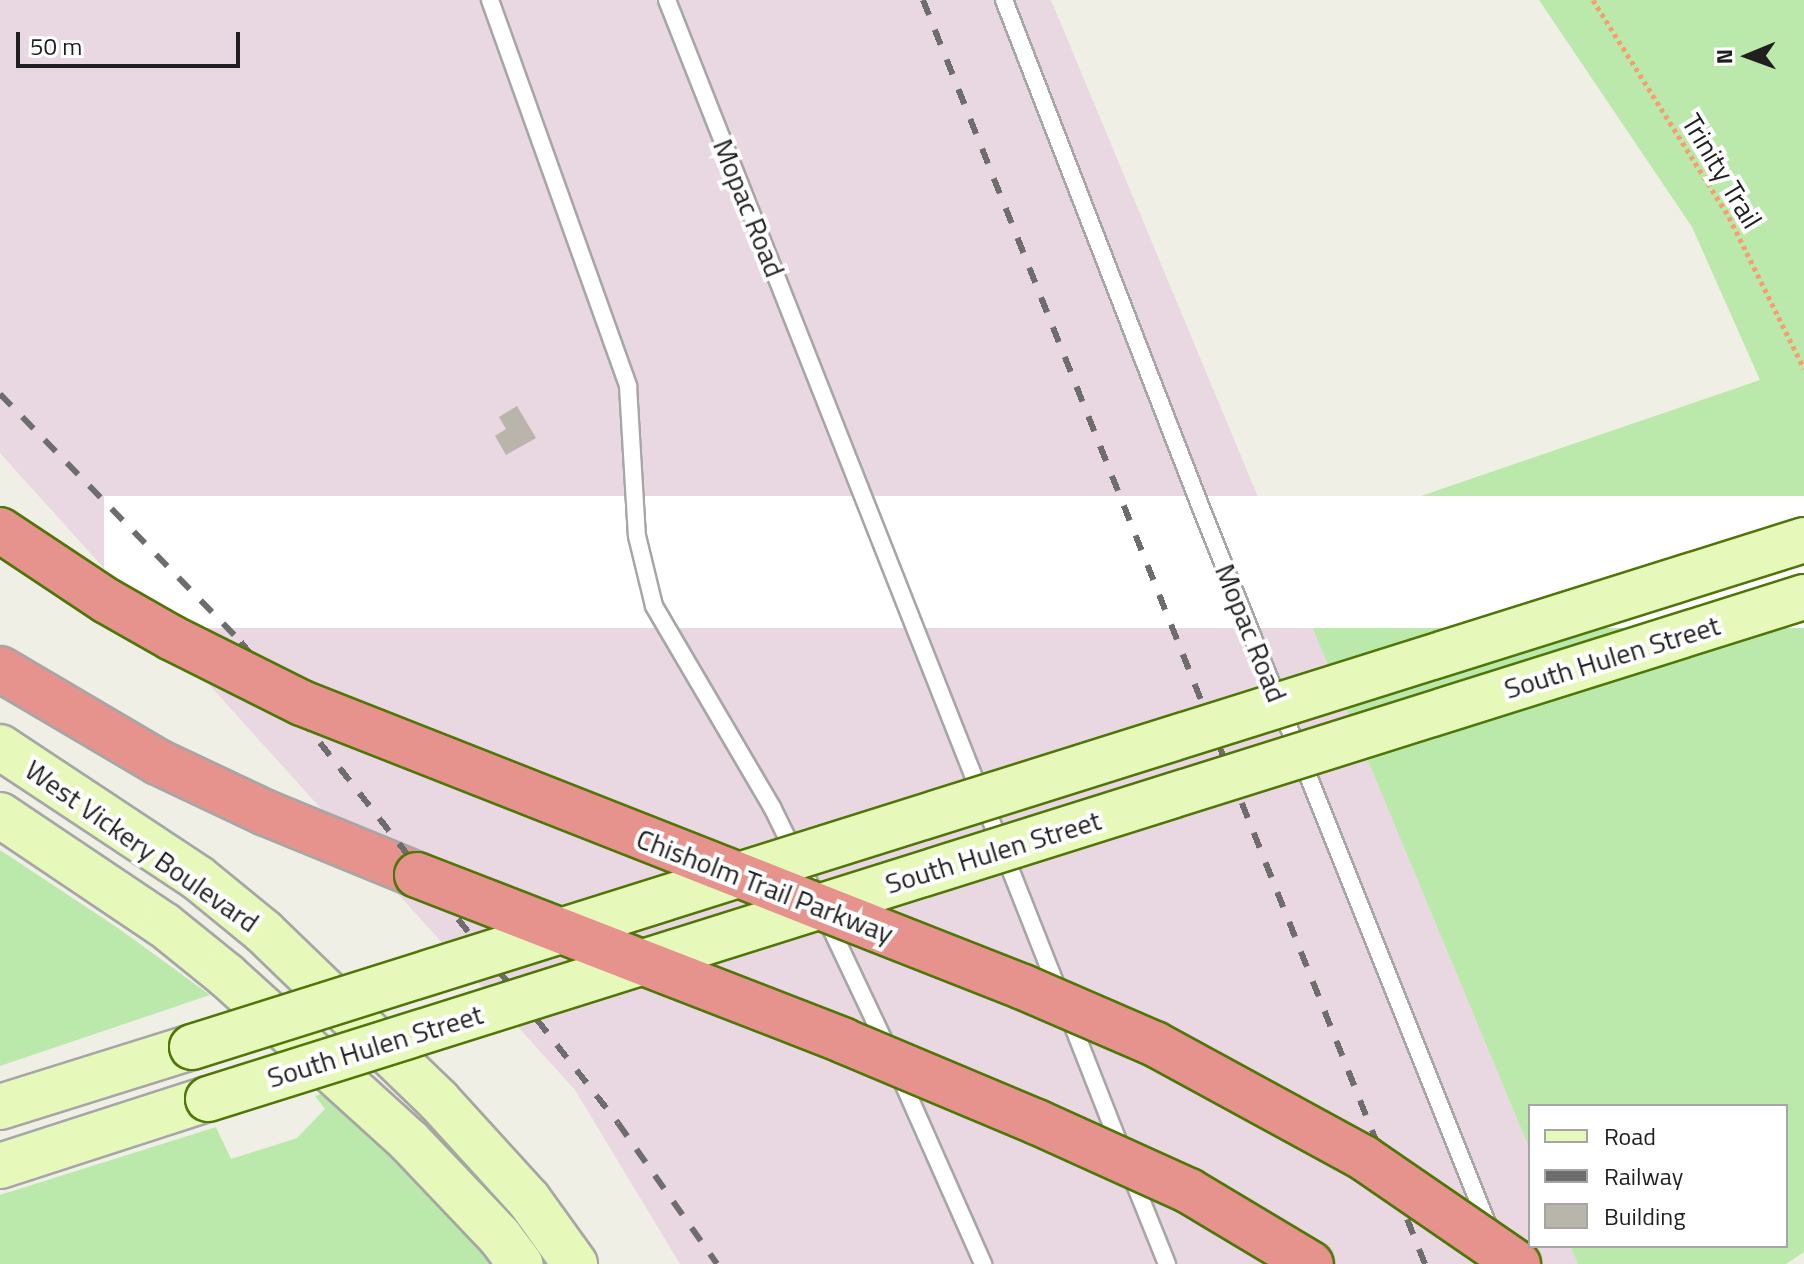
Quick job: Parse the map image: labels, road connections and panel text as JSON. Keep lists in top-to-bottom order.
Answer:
{
  "streets": {
    "highway": ["Chisholm Trail Parkway"],
    "main road": ["South Hulen Street", "West Vickery Boulevard"],
    "lane": ["Mopac Road"],
    "path": ["Trinity Trail"]
  },
  "legend": ["Road", "Railway", "Building"],
  "scale_bar": "50 m",
  "north": "left"
}
